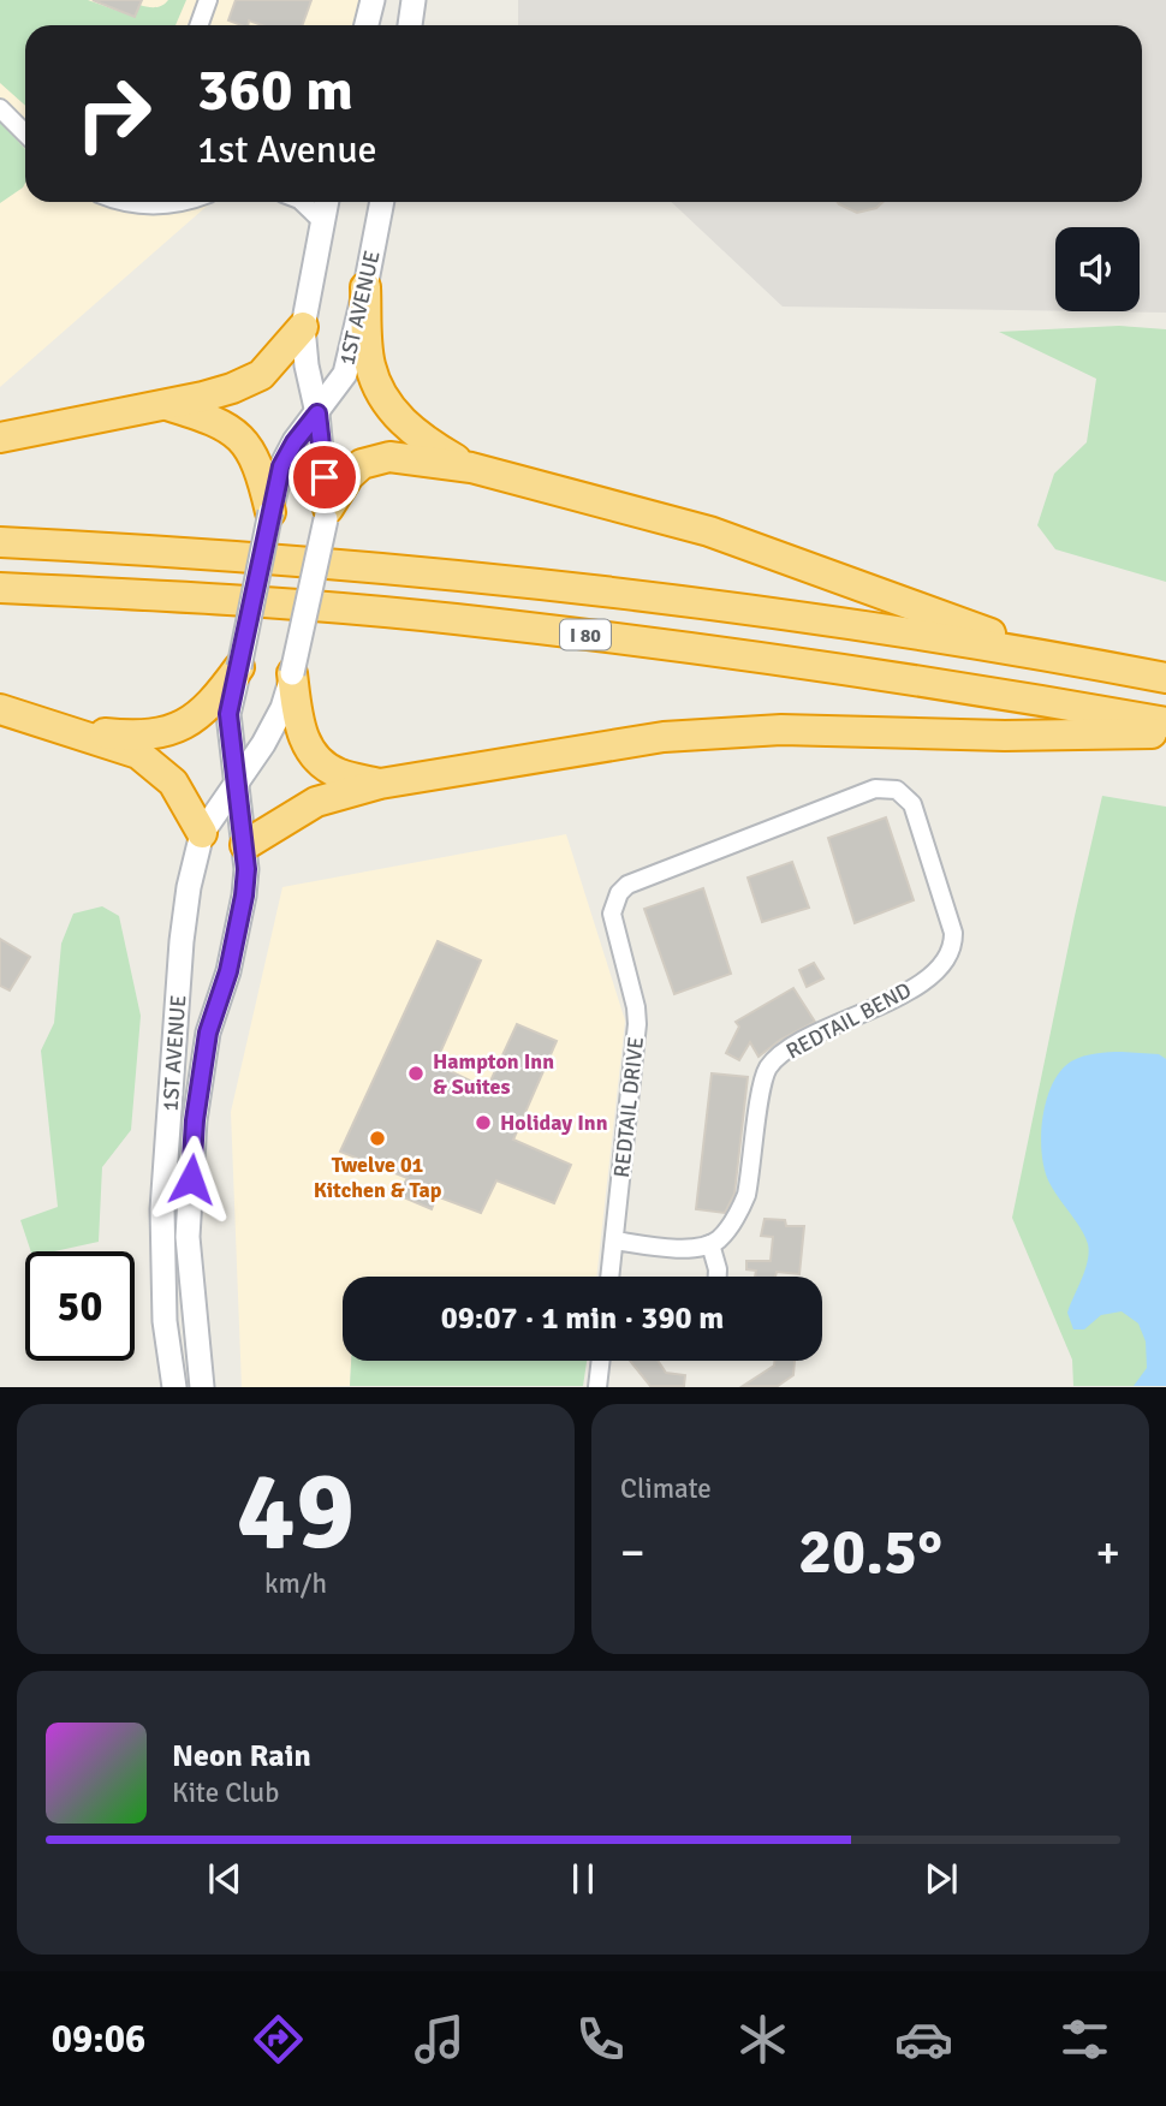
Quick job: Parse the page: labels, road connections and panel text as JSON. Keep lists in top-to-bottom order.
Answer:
{
  "streets": {
    "highway": ["I 80"],
    "main road": ["1ST AVENUE"],
    "street": ["REDTAIL BEND", "REDTAIL DRIVE"]
  },
  "crossings": [
    ["REDTAIL BEND", "REDTAIL DRIVE"]
  ],
  "places": ["Hampton Inn & Suites", "Holiday Inn", "Twelve 01 Kitchen & Tap"],
  "page": {
    "turn": ["360 m", "1st Avenue"],
    "limit": "50",
    "trip": "09:07 · 1 min · 390 m",
    "tile": [
      ["49", "km/h"],
      "Climate"
    ],
    "heat": ["−", "20.5°", "+"],
    "song": ["Neon Rain", "Kite Club"],
    "tabs": "09:06"
  }
}
